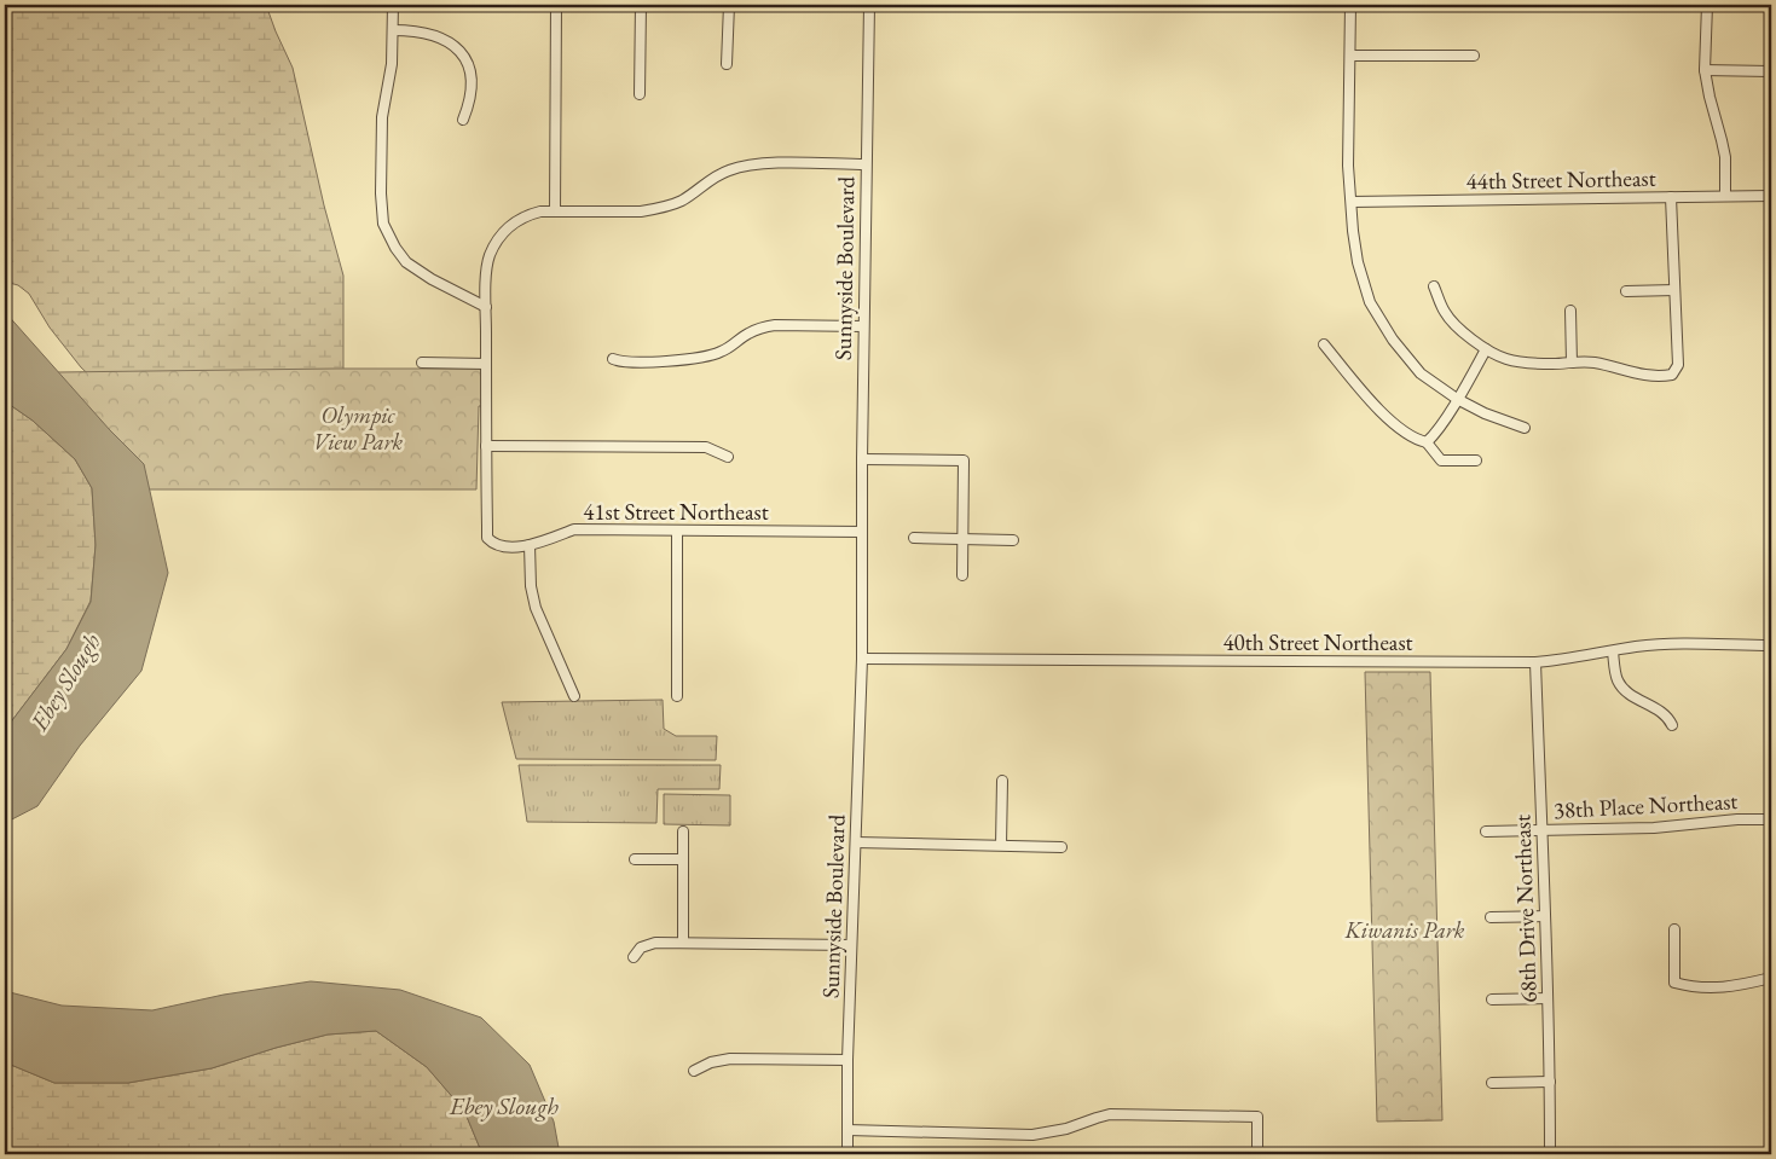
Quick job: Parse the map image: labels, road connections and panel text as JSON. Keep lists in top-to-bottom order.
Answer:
{
  "streets": {
    "street": [
      "44th Street Northeast",
      "Sunnyside Boulevard",
      "41st Street Northeast",
      "40th Street Northeast",
      "38th Place Northeast",
      "68th Drive Northeast"
    ]
  },
  "crossings": [
    ["Sunnyside Boulevard", "41st Street Northeast"],
    ["Sunnyside Boulevard", "40th Street Northeast"],
    ["40th Street Northeast", "68th Drive Northeast"],
    ["38th Place Northeast", "68th Drive Northeast"]
  ],
  "water": ["Ebey Slough"],
  "parks": ["Olympic View Park", "Kiwanis Park"]
}
